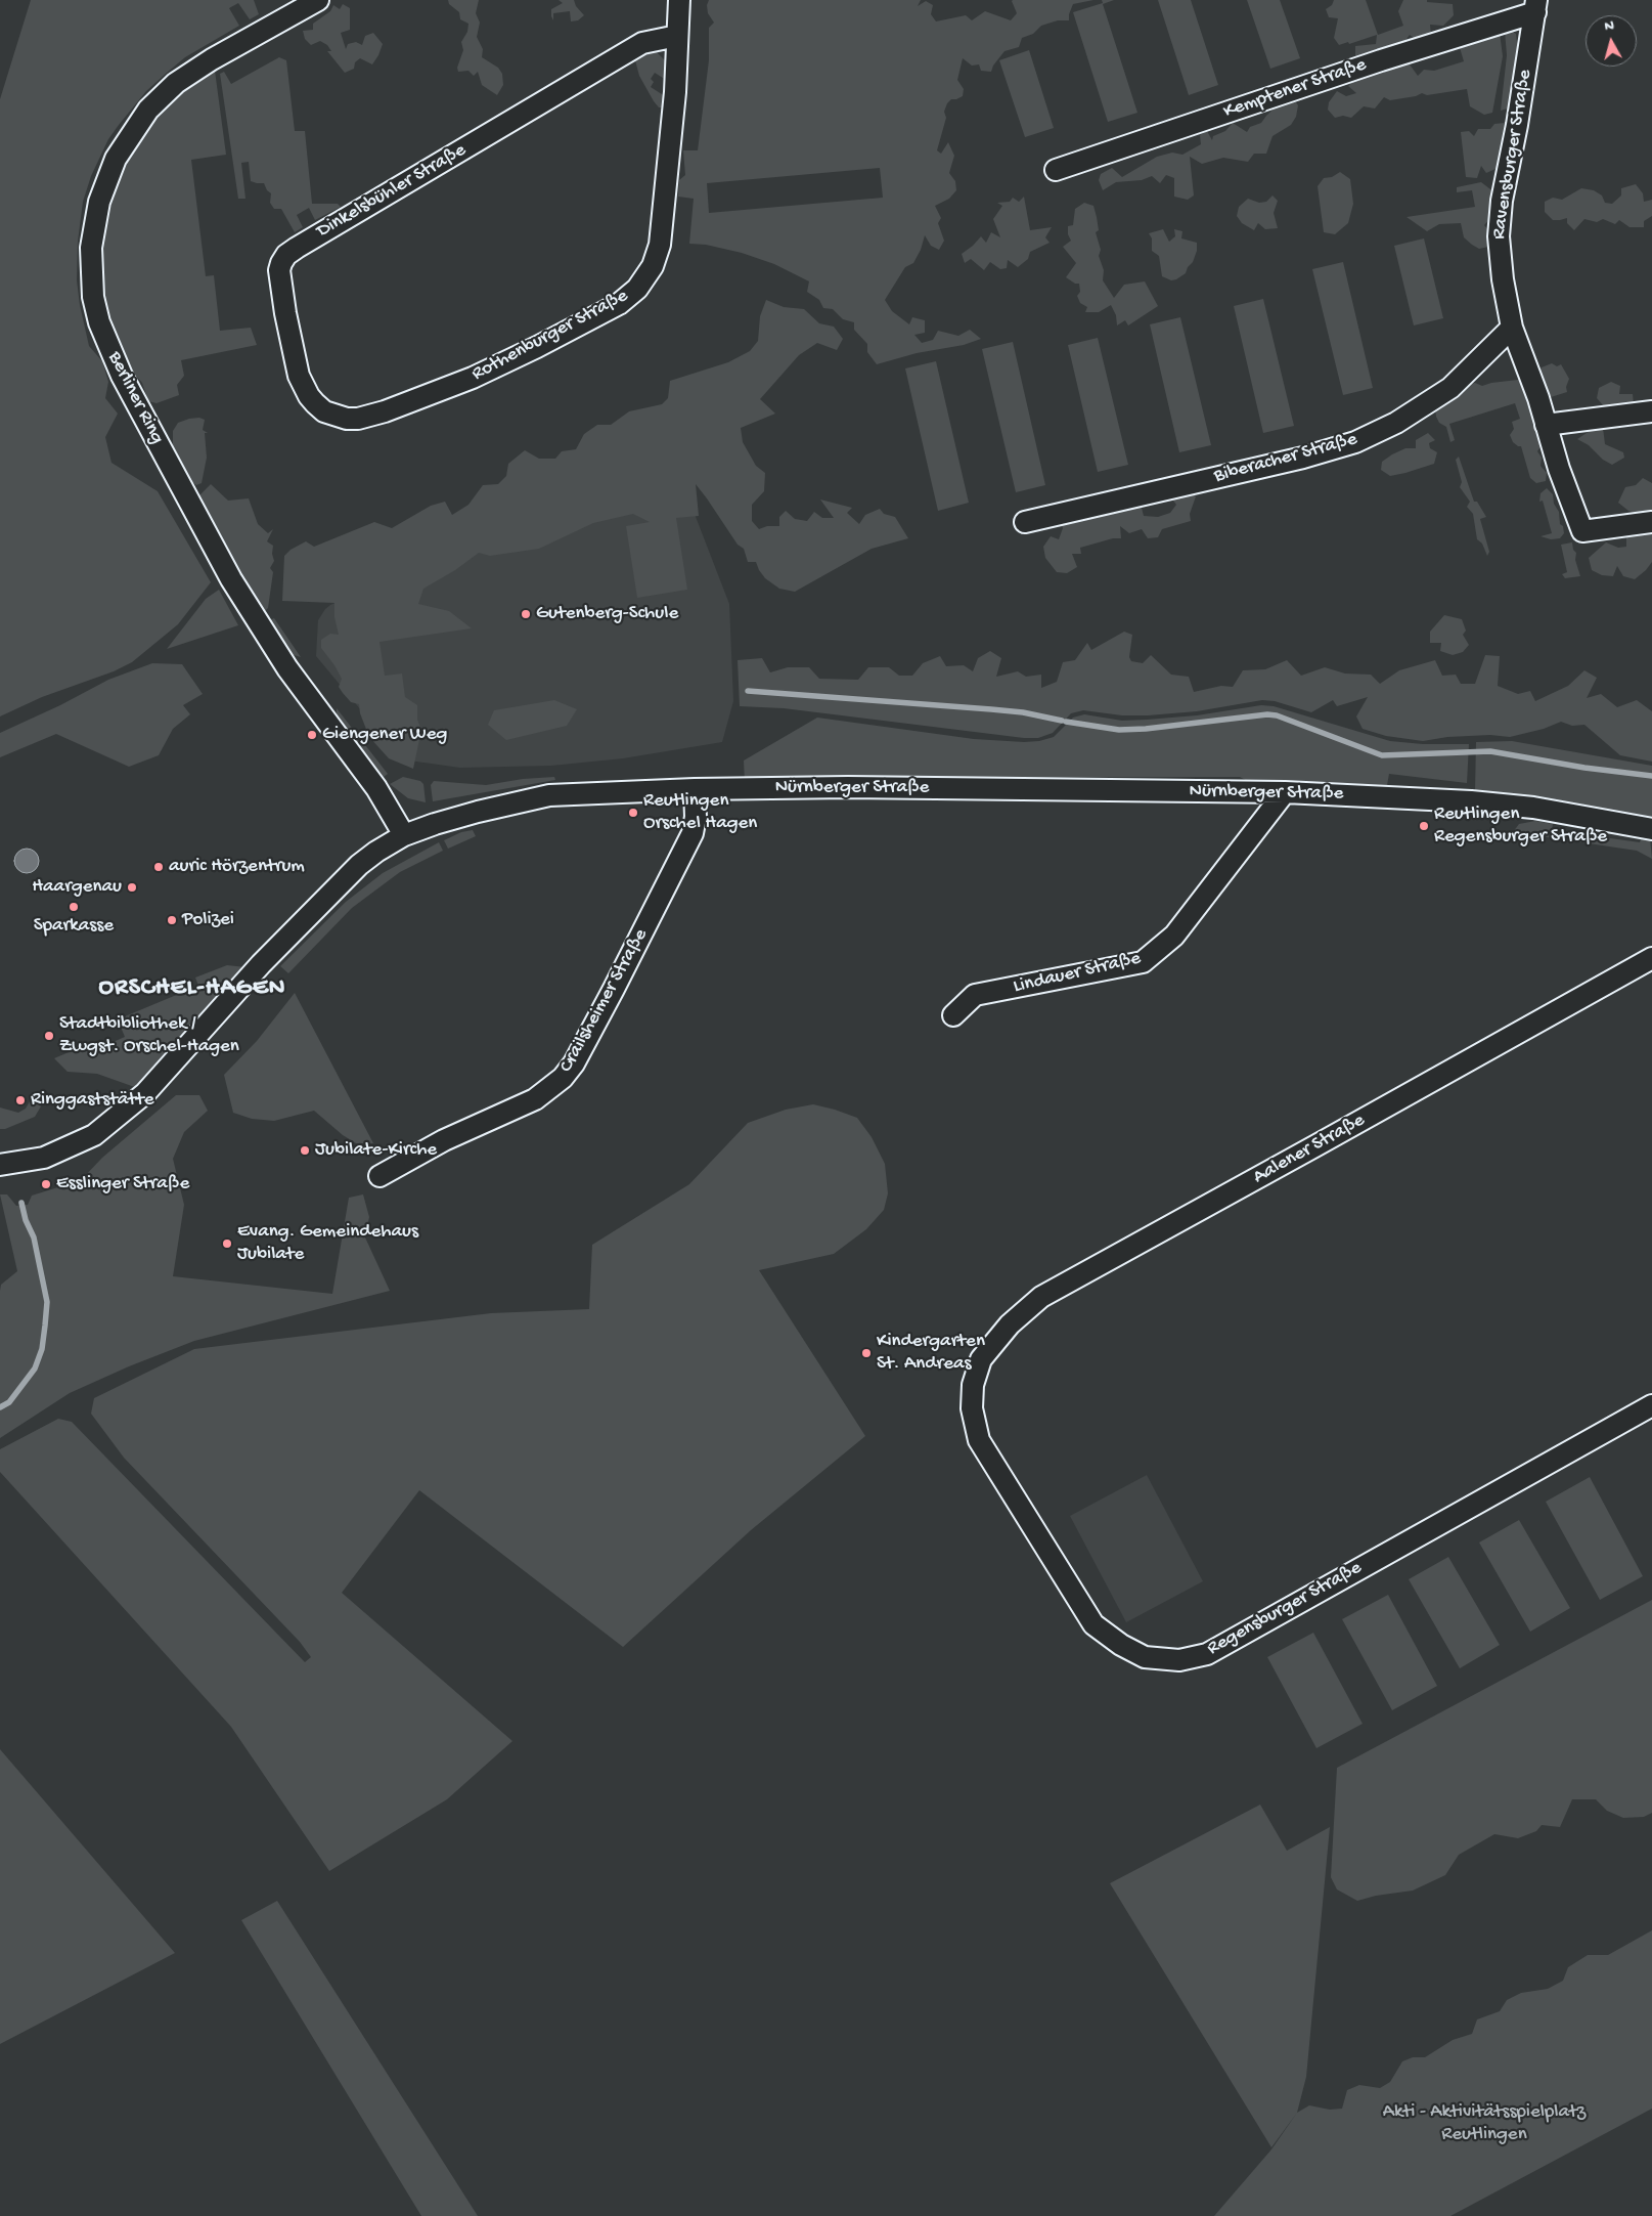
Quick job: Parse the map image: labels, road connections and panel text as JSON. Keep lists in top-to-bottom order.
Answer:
{
  "streets": {
    "street": [
      "Kemptener Straße",
      "Ravensburger Straße",
      "Dinkelsbühler Straße",
      "Rothenburger Straße",
      "Berliner Ring",
      "Biberacher Straße",
      "Nürnberger Straße",
      "Lindauer Straße",
      "Crailsheimer Straße",
      "Aalener Straße",
      "Regensburger Straße"
    ]
  },
  "crossings": [
    ["Kemptener Straße", "Ravensburger Straße"],
    ["Ravensburger Straße", "Biberacher Straße"],
    ["Dinkelsbühler Straße", "Rothenburger Straße"],
    ["Berliner Ring", "Nürnberger Straße"],
    ["Nürnberger Straße", "Lindauer Straße"],
    ["Nürnberger Straße", "Crailsheimer Straße"],
    ["Aalener Straße", "Regensburger Straße"]
  ],
  "districts": ["ORSCHEL-HAGEN"],
  "parks": ["Akti - Aktivitätsspielplatz Reutlingen"],
  "places": [
    "Gutenberg-Schule",
    "Giengener Weg",
    "Reutlingen Orschel Hagen",
    "Reutlingen Regensburger Straße",
    "auric Hörzentrum",
    "Haargenau",
    "Sparkasse",
    "Polizei",
    "Stadtbibliothek / Zwgst. Orschel-Hagen",
    "Ringgaststätte",
    "Jubilate-Kirche",
    "Esslinger Straße",
    "Evang. Gemeindehaus Jubilate",
    "Kindergarten St. Andreas"
  ],
  "north": "top"
}
